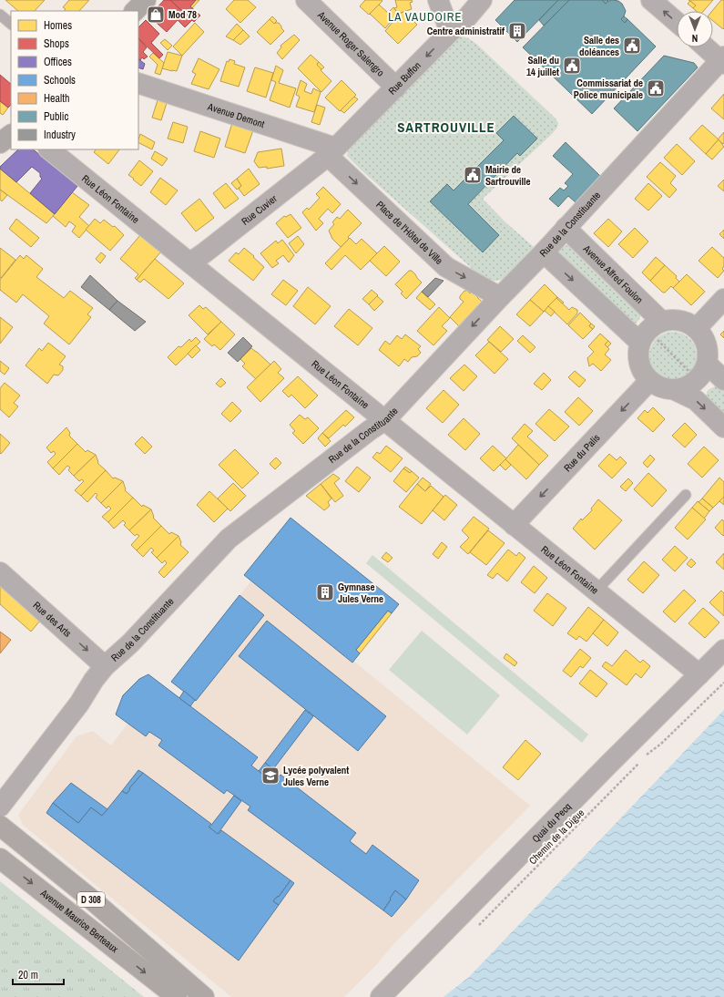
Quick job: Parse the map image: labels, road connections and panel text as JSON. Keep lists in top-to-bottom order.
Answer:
{
  "streets": {
    "main road": ["D 308", "Avenue Maurice Berteaux"],
    "street": [
      "Avenue Roger Salengro",
      "Rue Buffon",
      "Avenue Demont",
      "Rue Léon Fontaine",
      "Rue Cuvier",
      "Rue de la Constituante",
      "Place de l'Hôtel de Ville",
      "Avenue Alfred Foulon",
      "Rue du Palis",
      "Rue des Arts",
      "Quai du Pecq"
    ],
    "path": ["Chemin de la Digue"]
  },
  "crossings": [
    ["Avenue Roger Salengro", "Rue Buffon"],
    ["Rue Buffon", "Avenue Demont"],
    ["Rue Buffon", "Rue Cuvier"],
    ["Rue Buffon", "Place de l'Hôtel de Ville"],
    ["Avenue Demont", "Rue Cuvier"],
    ["Avenue Demont", "Place de l'Hôtel de Ville"],
    ["Rue Léon Fontaine", "Rue Cuvier"],
    ["Rue Léon Fontaine", "Rue de la Constituante"],
    ["Rue Léon Fontaine", "Rue du Palis"],
    ["Rue Léon Fontaine", "Quai du Pecq"],
    ["Rue Cuvier", "Place de l'Hôtel de Ville"],
    ["Rue de la Constituante", "Place de l'Hôtel de Ville"],
    ["Rue de la Constituante", "Avenue Alfred Foulon"],
    ["Rue de la Constituante", "Rue des Arts"]
  ],
  "one_way": [
    "Rue Buffon",
    "Place de l'Hôtel de Ville",
    "Rue du Palis",
    "Rue des Arts"
  ],
  "districts": ["LA VAUDOIRE", "SARTROUVILLE"],
  "places": {
    "shop": ["Mod 78"],
    "building": ["Centre administratif", "Gymnase Jules Verne"],
    "public building": [
      "Salle des doléances",
      "Salle du 14 juillet",
      "Commissariat de Police municipale",
      "Mairie de Sartrouville"
    ],
    "school or university": ["Lycée polyvalent Jules Verne"]
  },
  "legend": [
    "Homes",
    "Shops",
    "Offices",
    "Schools",
    "Health",
    "Public",
    "Industry"
  ],
  "scale_bar": "20 m",
  "north": "bottom"
}
